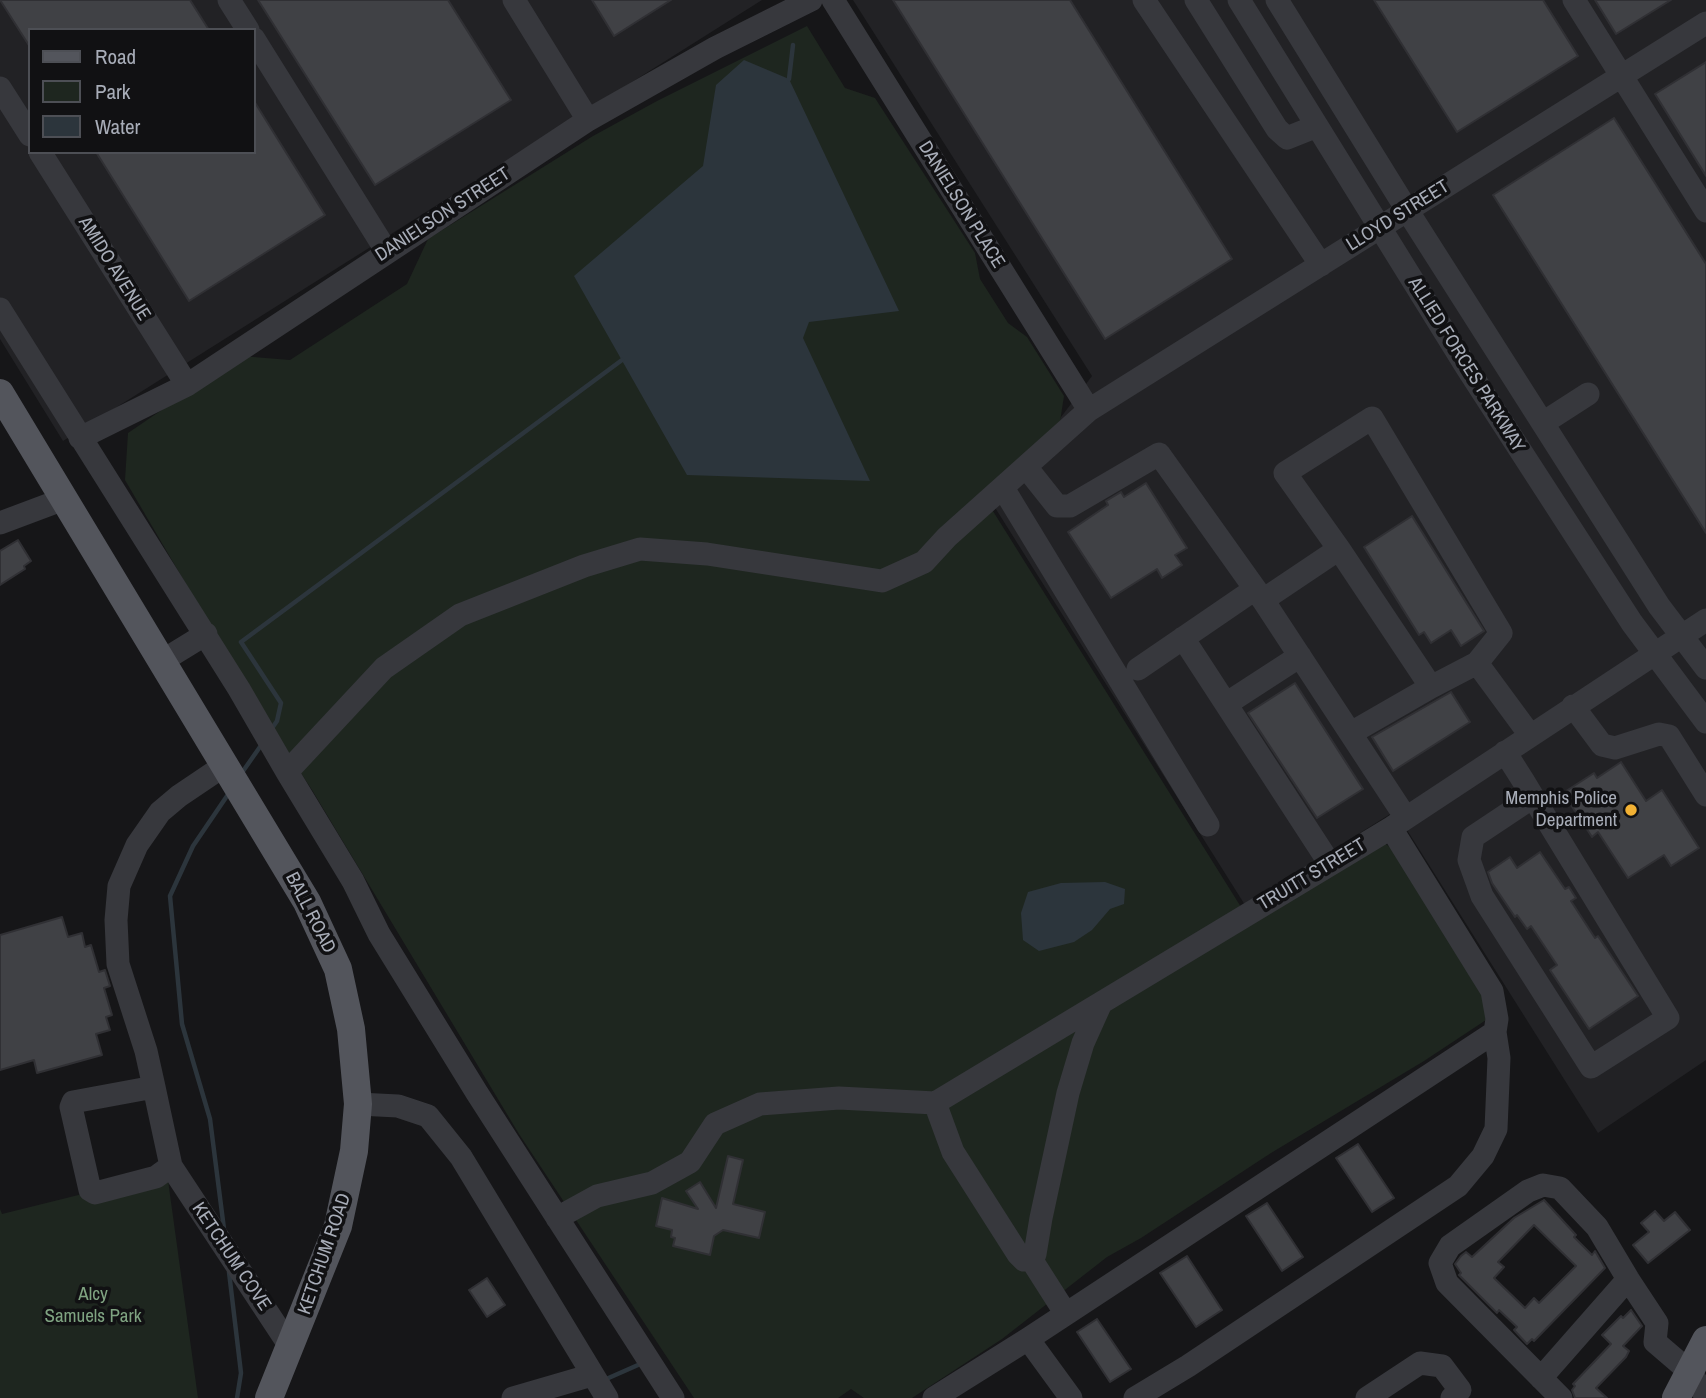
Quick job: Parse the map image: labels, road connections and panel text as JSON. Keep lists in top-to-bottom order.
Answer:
{
  "streets": {
    "main road": ["BALL ROAD", "KETCHUM ROAD"],
    "street": [
      "DANIELSON PLACE",
      "DANIELSON STREET",
      "LLOYD STREET",
      "AMIDO AVENUE",
      "ALLIED FORCES PARKWAY",
      "TRUITT STREET",
      "KETCHUM COVE"
    ]
  },
  "crossings": [
    ["DANIELSON PLACE", "LLOYD STREET"],
    ["DANIELSON STREET", "AMIDO AVENUE"],
    ["LLOYD STREET", "ALLIED FORCES PARKWAY"],
    ["ALLIED FORCES PARKWAY", "TRUITT STREET"],
    ["BALL ROAD", "KETCHUM ROAD"],
    ["KETCHUM ROAD", "KETCHUM COVE"]
  ],
  "parks": ["Alcy Samuels Park"],
  "places": ["Memphis Police Department"],
  "legend": ["Road", "Park", "Water"]
}
